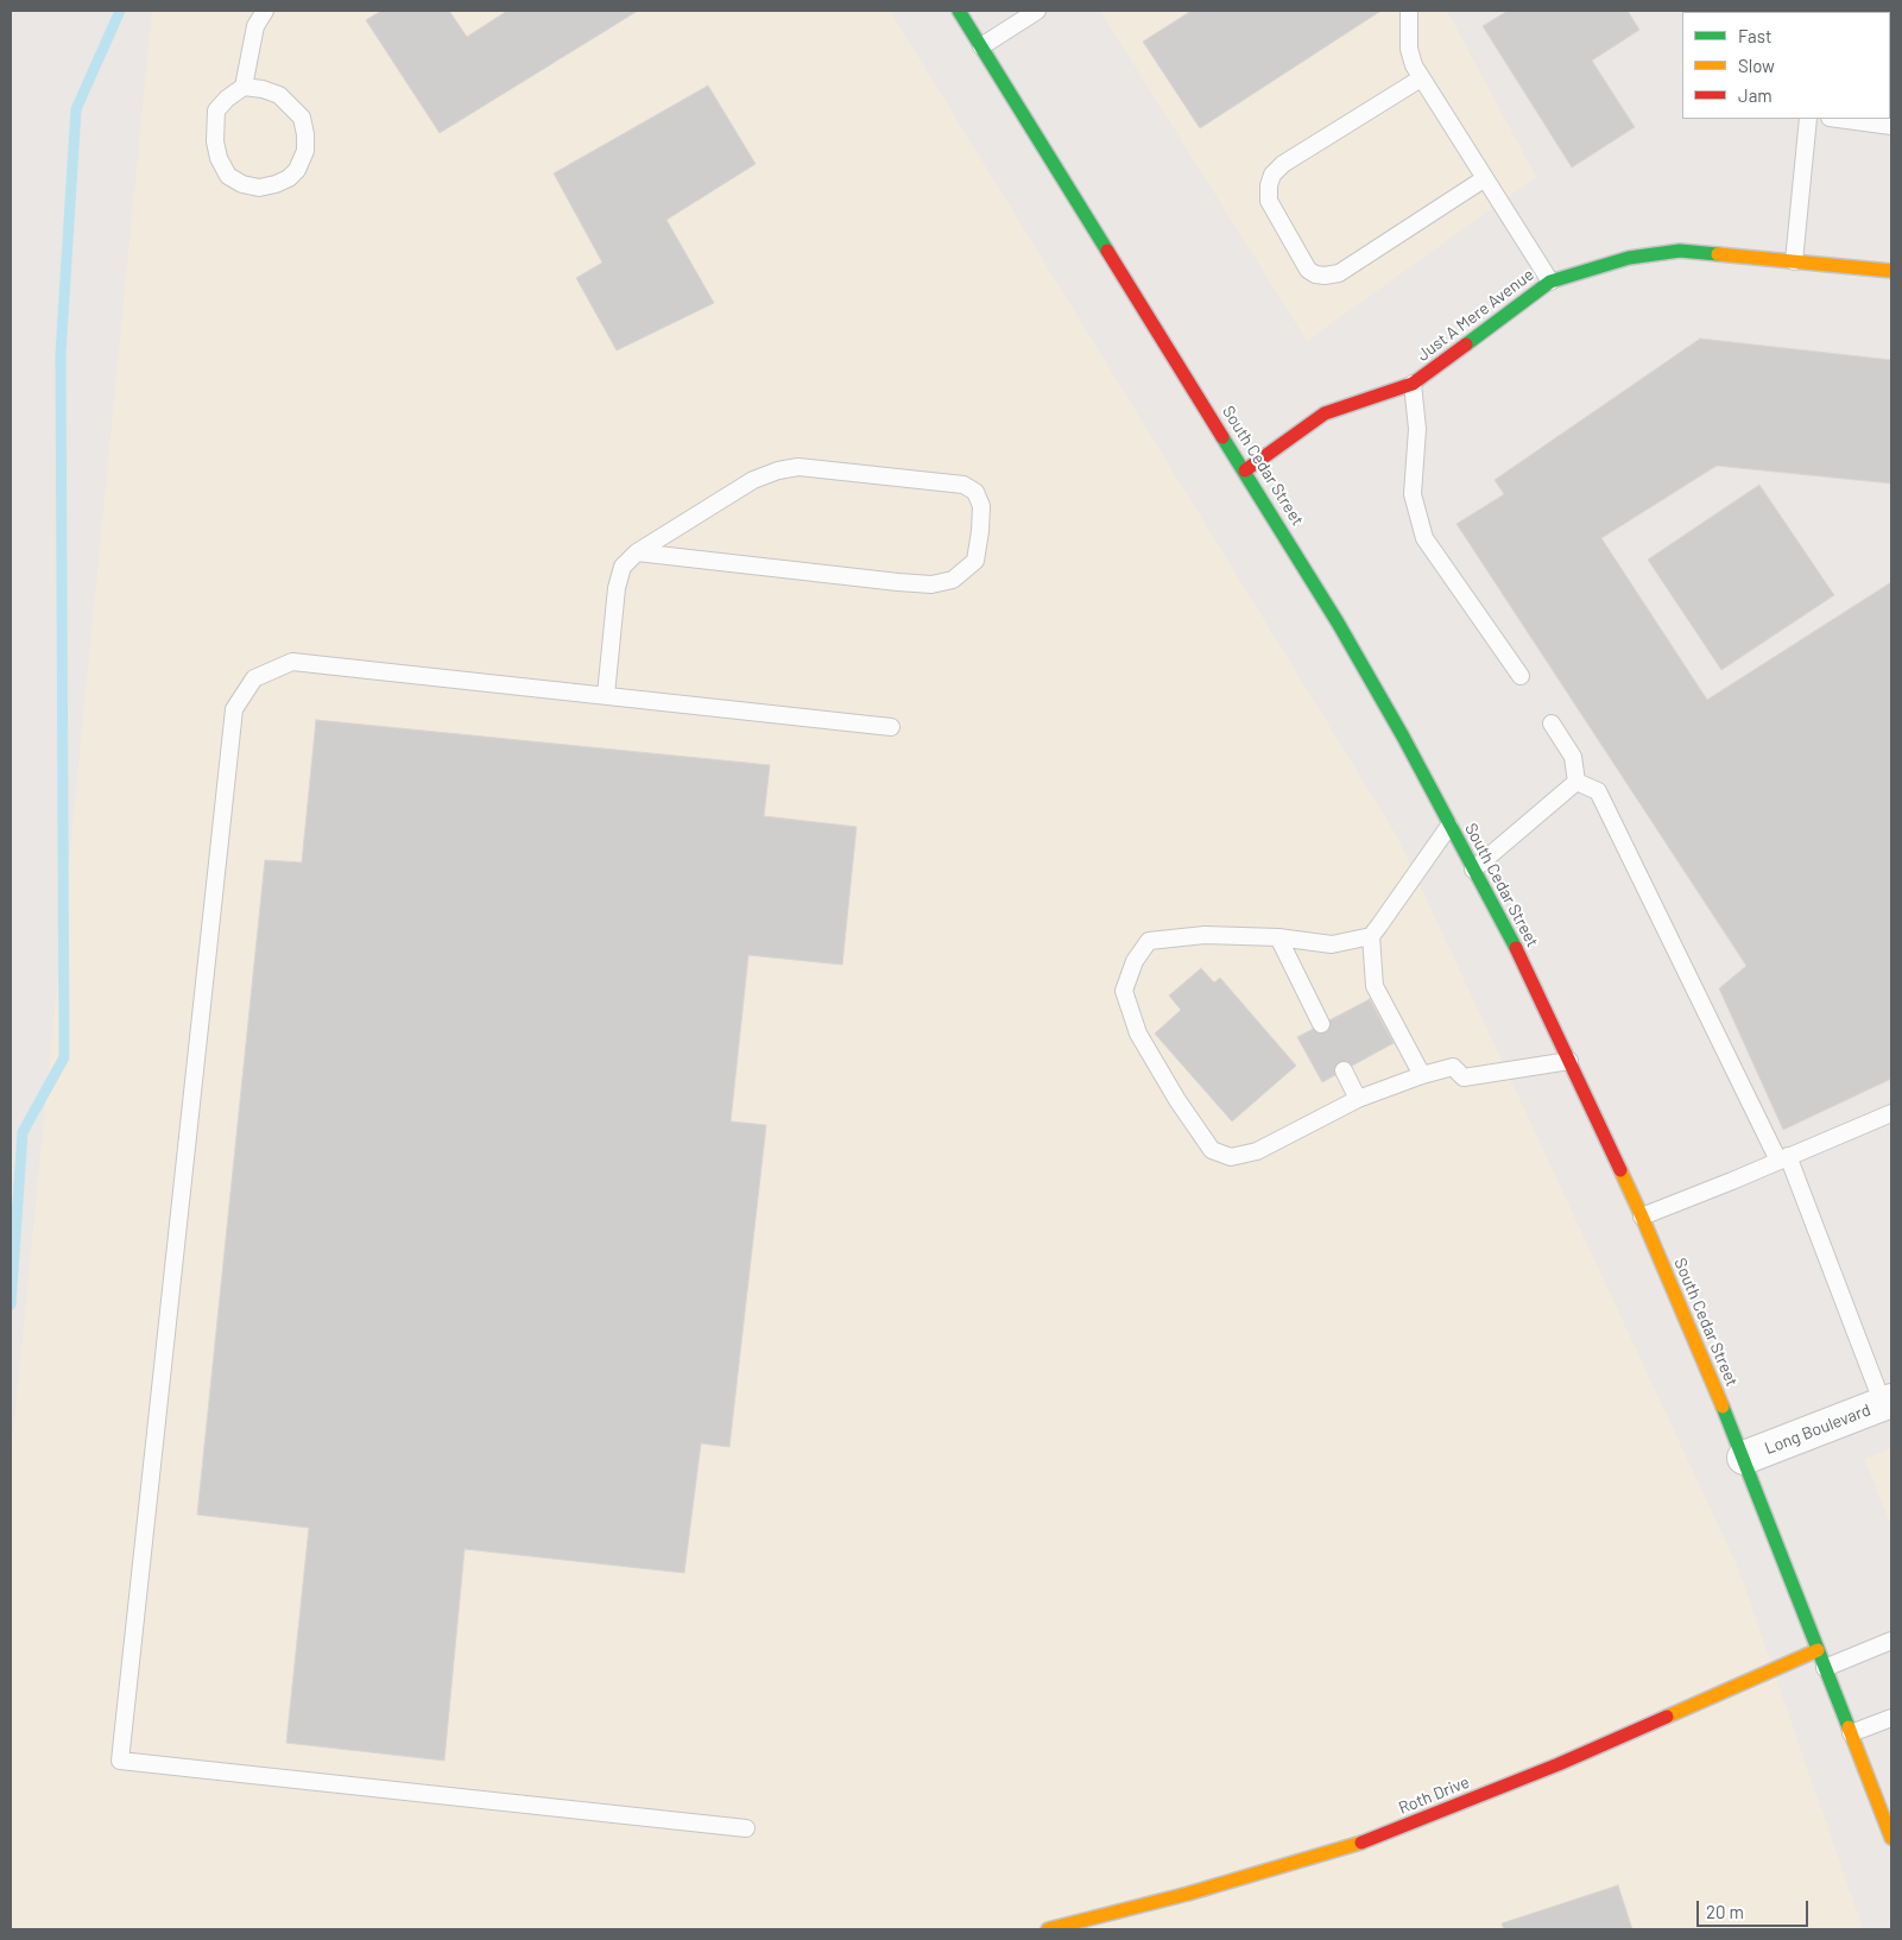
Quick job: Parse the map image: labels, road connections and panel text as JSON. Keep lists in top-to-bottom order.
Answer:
{
  "streets": {
    "main road": ["Just A Mere Avenue", "South Cedar Street", "Roth Drive"],
    "street": ["Long Boulevard"]
  },
  "crossings": [
    ["Just A Mere Avenue", "South Cedar Street"],
    ["South Cedar Street", "Long Boulevard"],
    ["South Cedar Street", "Roth Drive"]
  ],
  "legend": ["Fast", "Slow", "Jam"],
  "scale_bar": "20 m"
}
